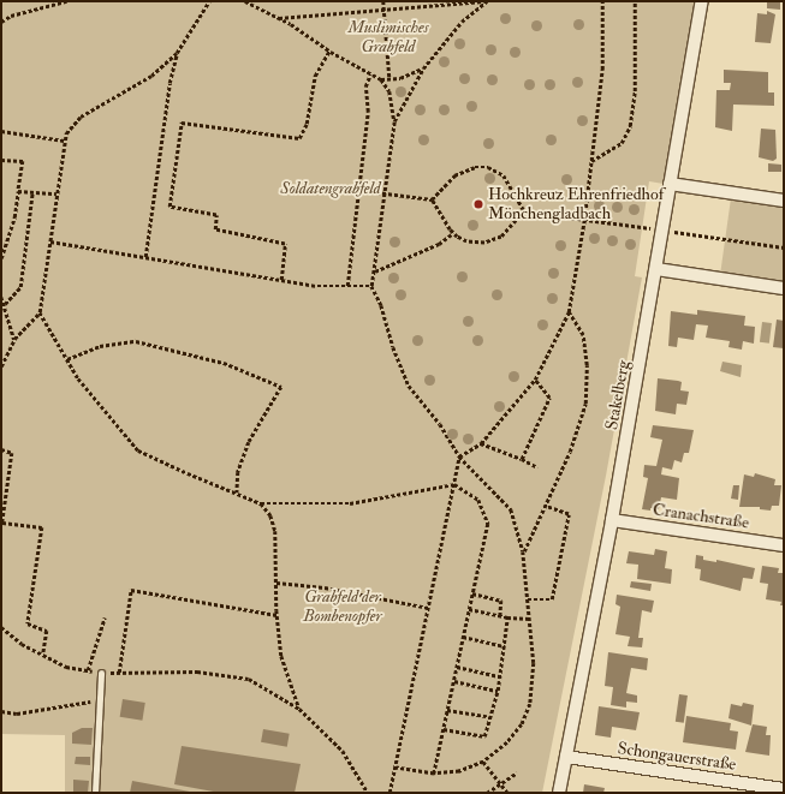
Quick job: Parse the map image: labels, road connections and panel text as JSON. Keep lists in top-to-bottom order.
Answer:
{
  "streets": {
    "street": ["Stakelberg", "Cranachstraße", "Schongauerstraße"]
  },
  "crossings": [
    ["Stakelberg", "Cranachstraße"],
    ["Stakelberg", "Schongauerstraße"]
  ],
  "parks": ["Muslimisches Grabfeld", "Soldatengrabfeld", "Grabfeld der Bombenopfer"],
  "places": ["Hochkreuz Ehrenfriedhof Mönchengladbach"]
}
